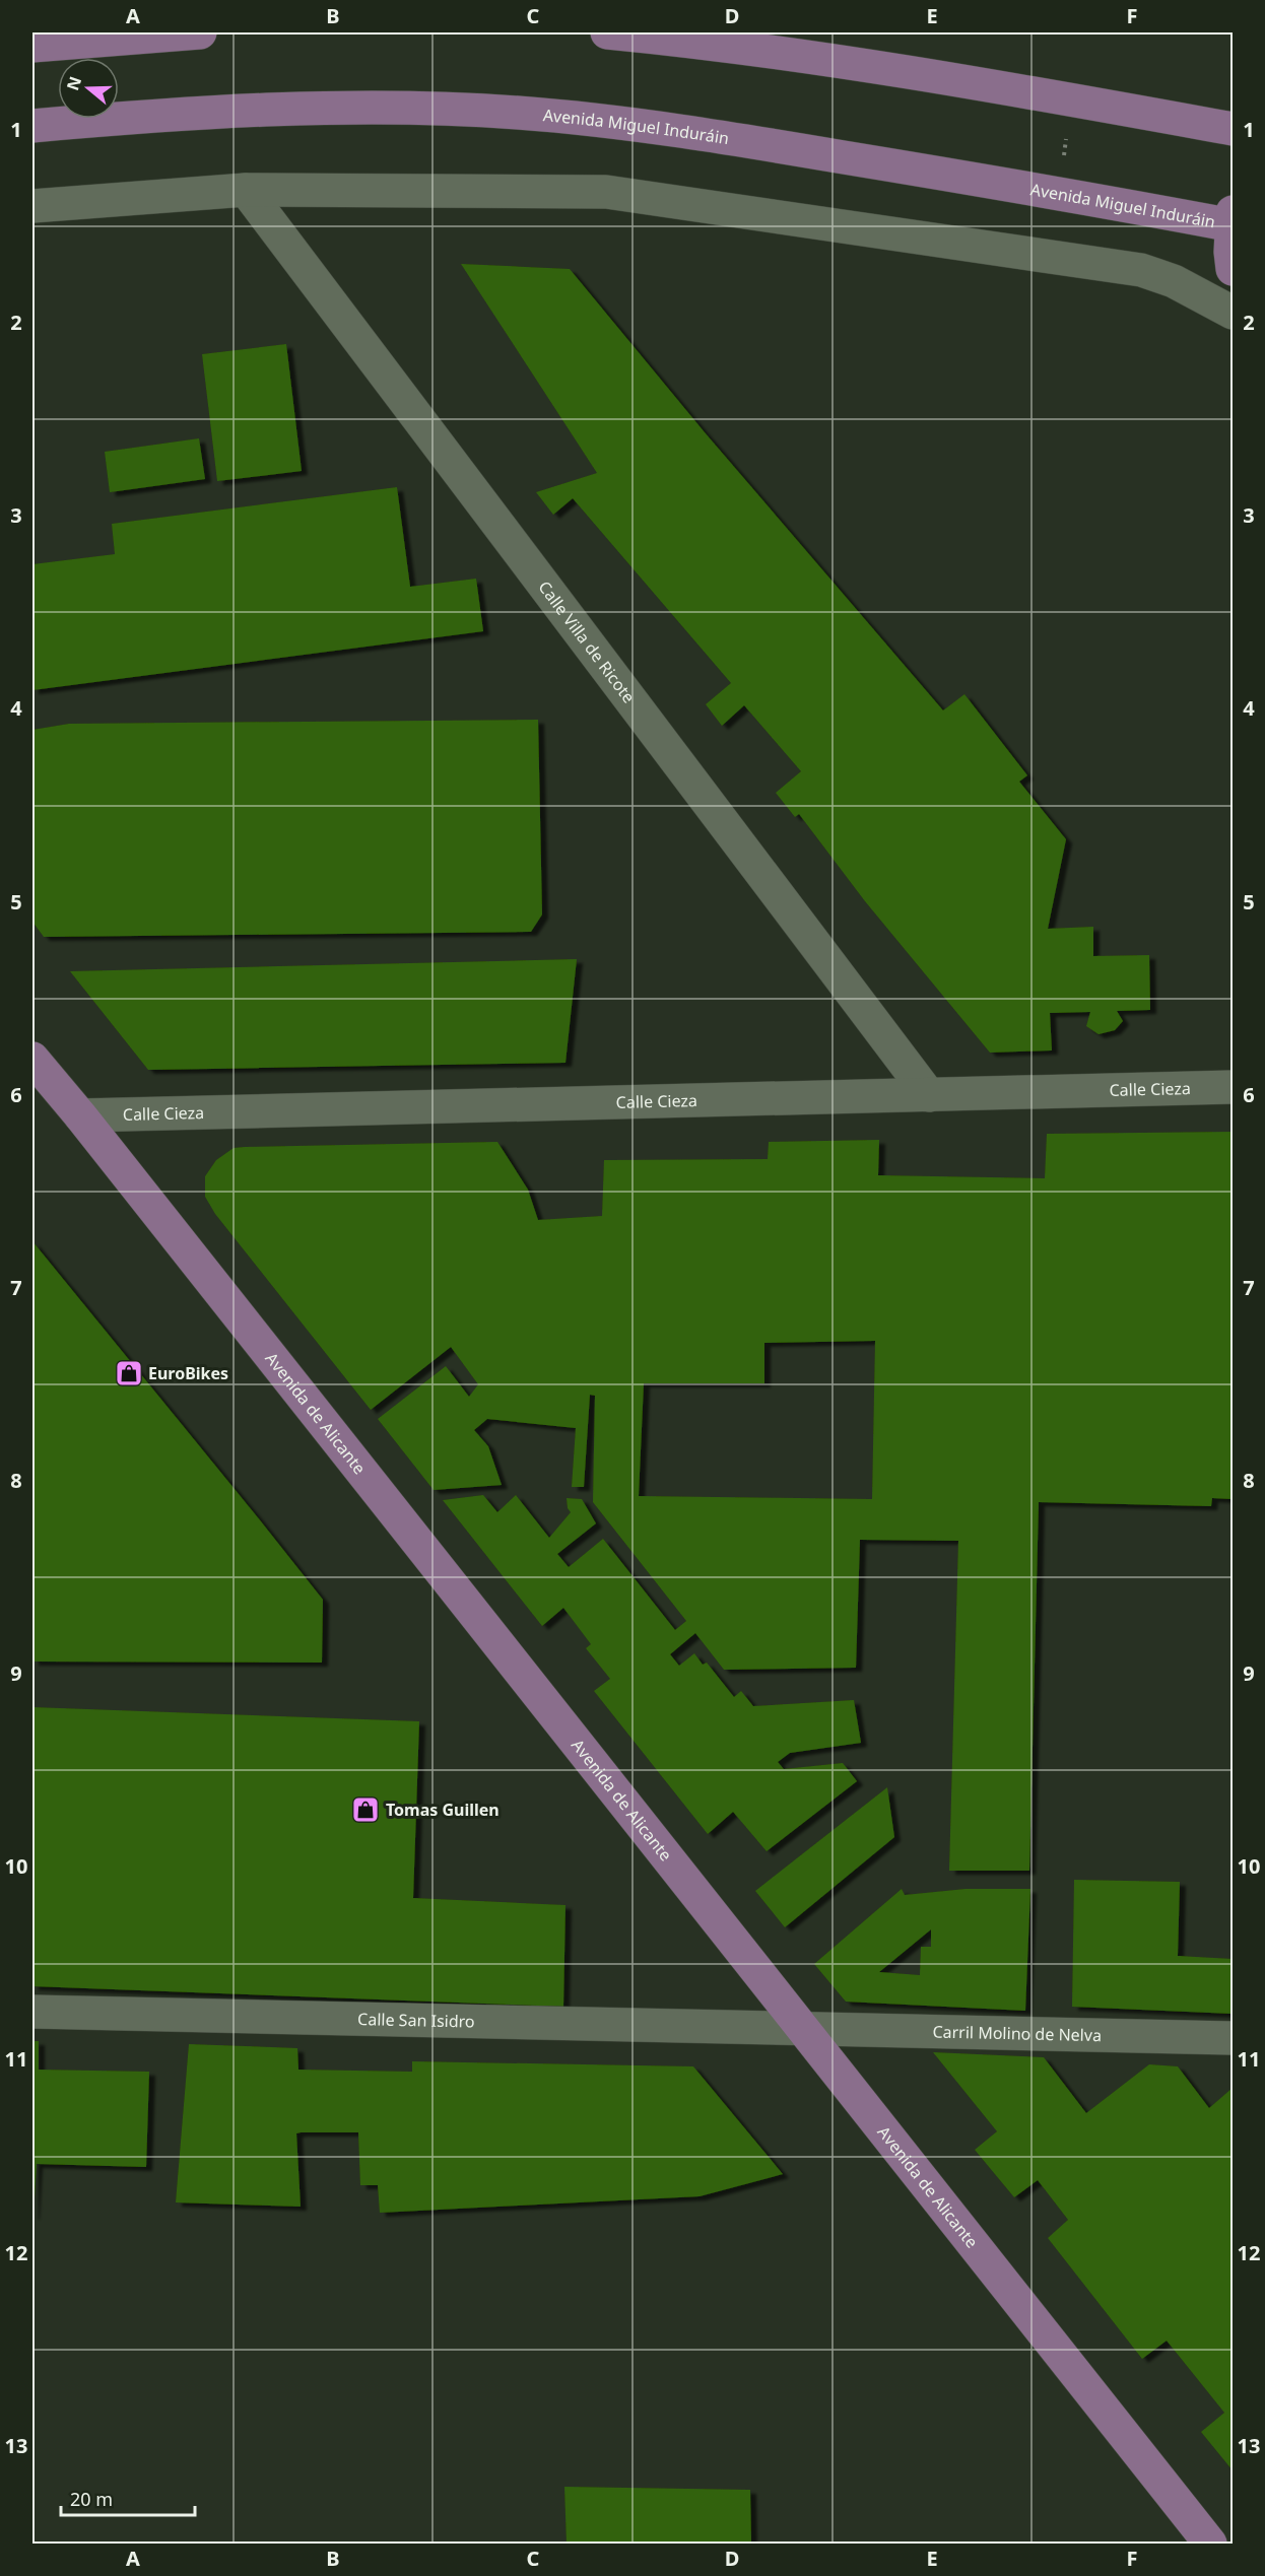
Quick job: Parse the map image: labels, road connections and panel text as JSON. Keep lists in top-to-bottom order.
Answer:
{
  "streets": {
    "main road": ["Avenida Miguel Induráin", "Avenida de Alicante"],
    "street": [
      "Calle Villa de Ricote",
      "Calle Cieza",
      "Calle San Isidro",
      "Carril Molino de Nelva"
    ]
  },
  "crossings": [
    ["Calle Villa de Ricote", "Calle Cieza"],
    ["Calle Cieza", "Avenida de Alicante"],
    ["Avenida de Alicante", "Calle San Isidro"],
    ["Avenida de Alicante", "Carril Molino de Nelva"],
    ["Calle San Isidro", "Carril Molino de Nelva"]
  ],
  "places": {
    "shop": ["EuroBikes", "Tomas Guillen"]
  },
  "scale_bar": "20 m",
  "north": "left",
  "grid": {
    "columns": [
      "A",
      "B",
      "C",
      "D",
      "E",
      "F"
    ],
    "rows": [
      "1",
      "2",
      "3",
      "4",
      "5",
      "6",
      "7",
      "8",
      "9",
      "10",
      "11",
      "12",
      "13"
    ]
  }
}
